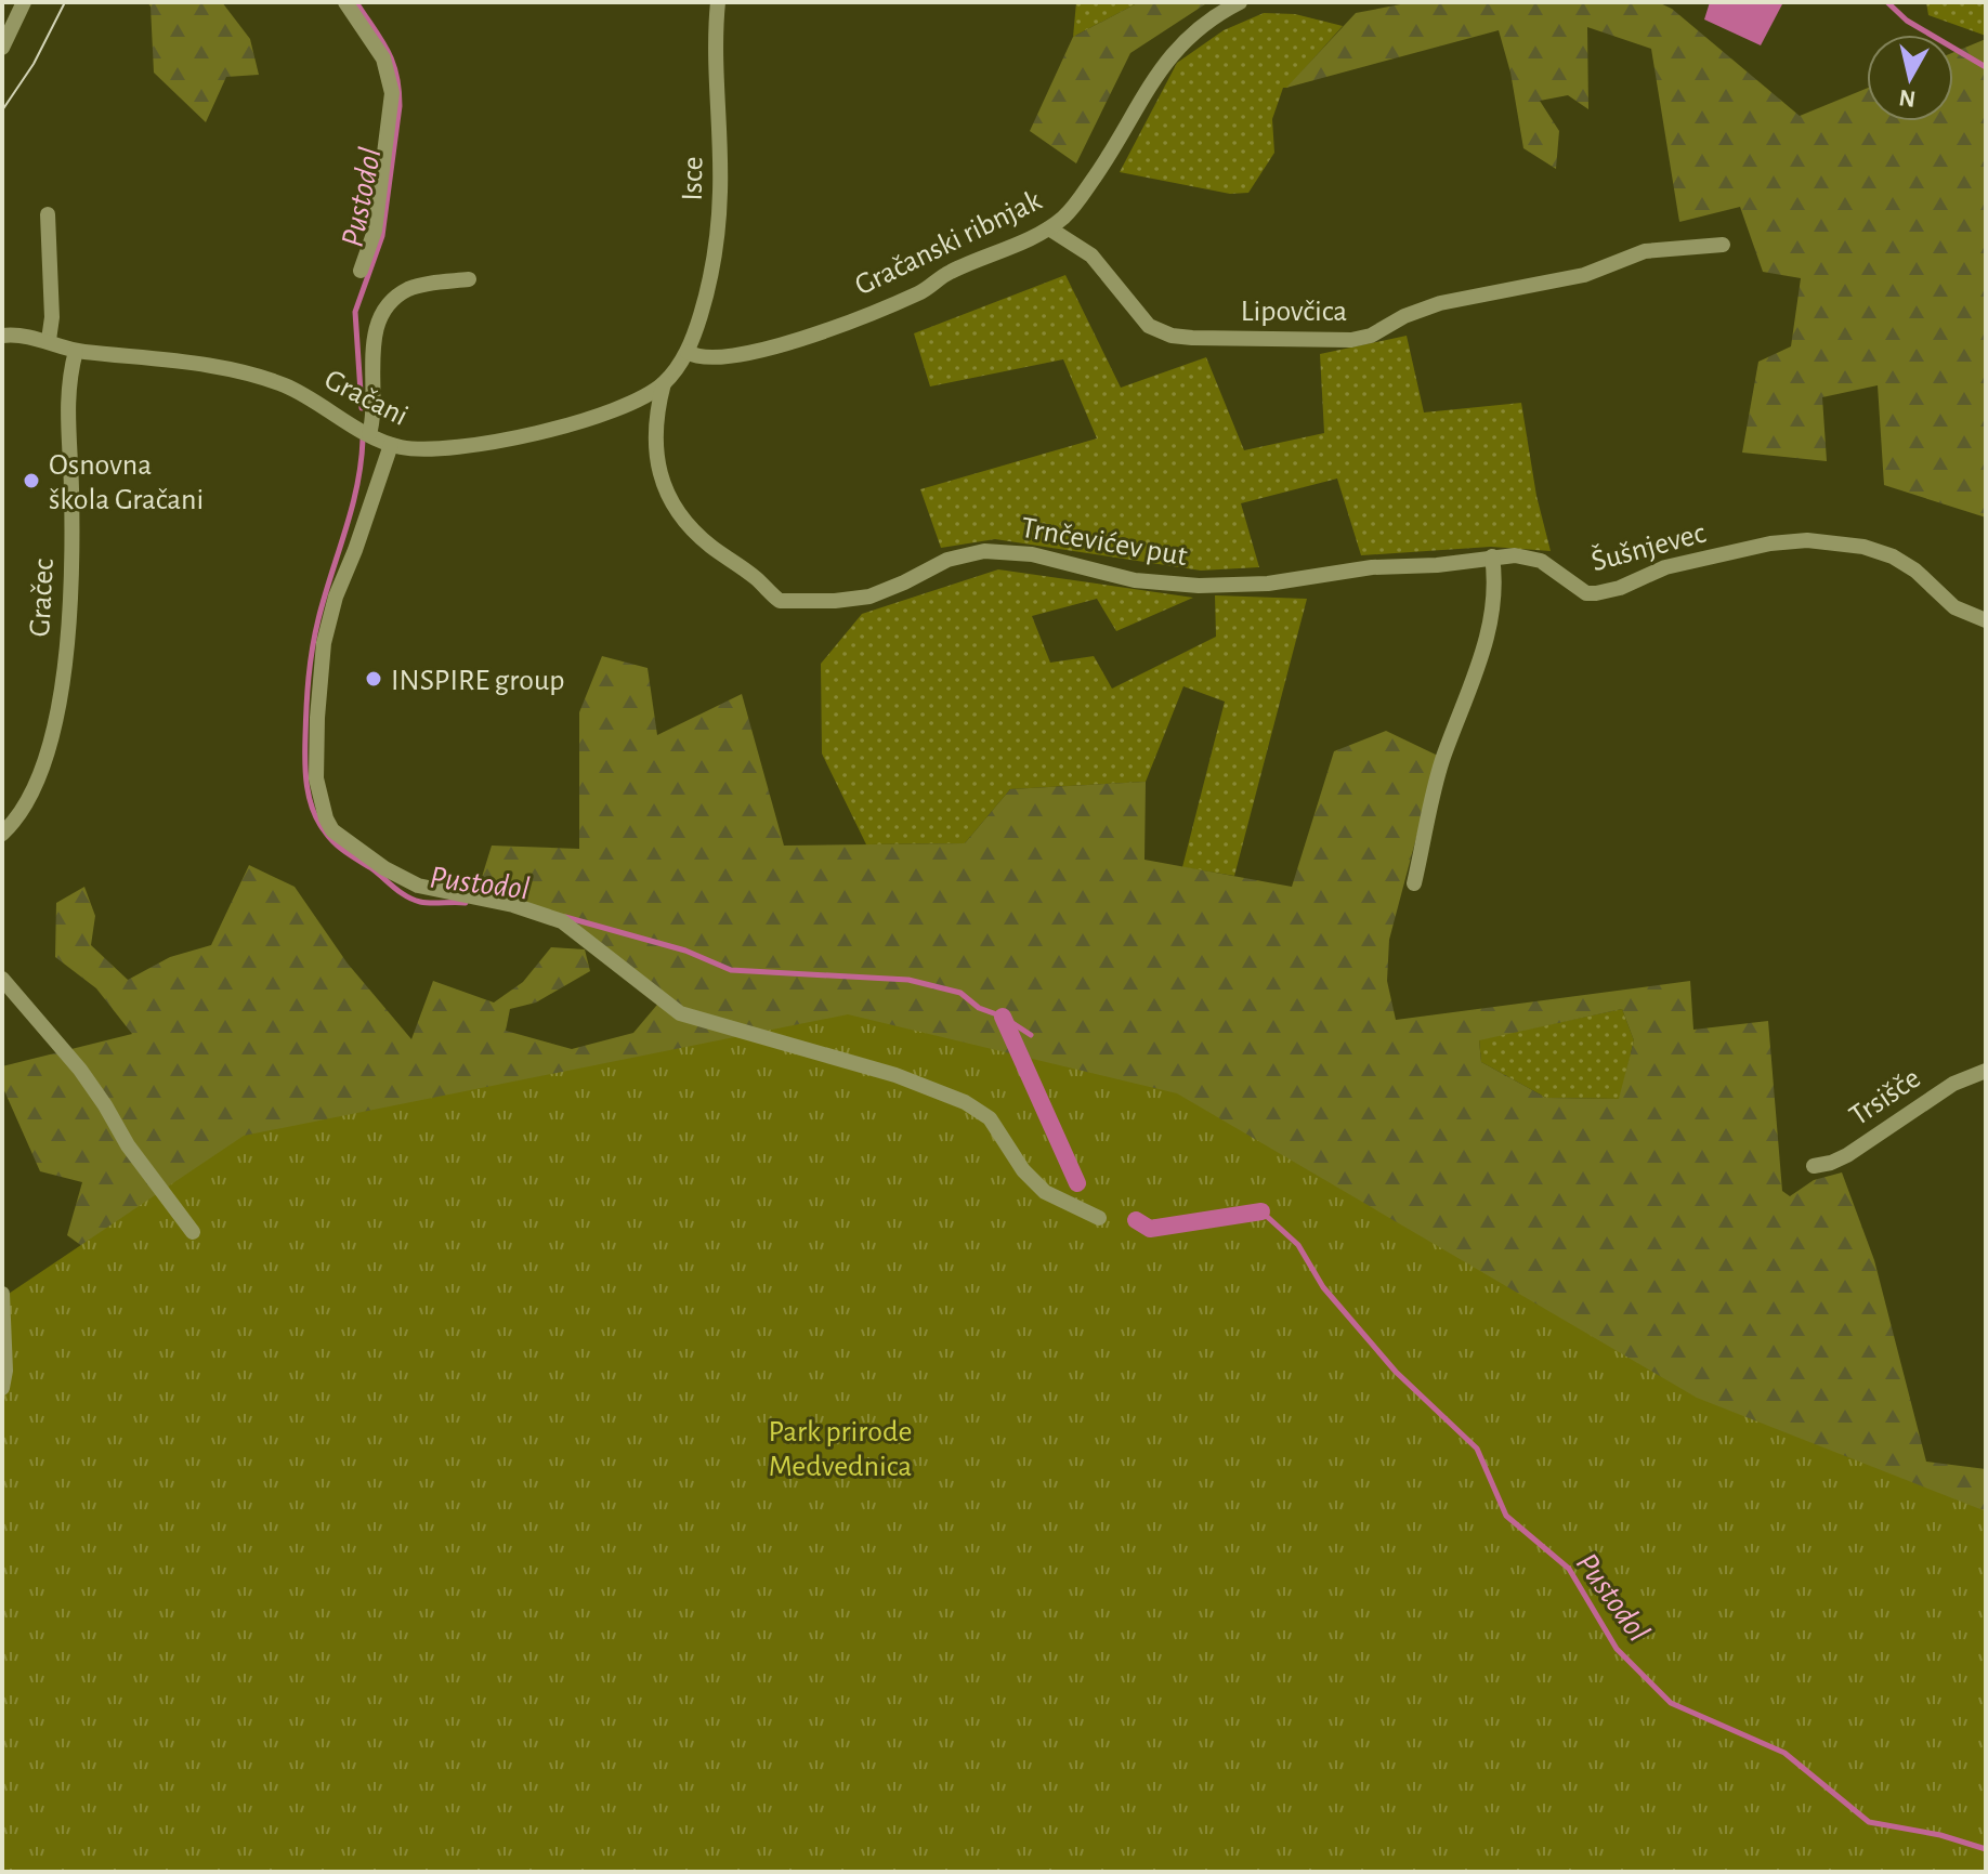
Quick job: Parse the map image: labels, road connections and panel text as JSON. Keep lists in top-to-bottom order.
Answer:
{
  "streets": {
    "street": [
      "Isce",
      "Gračanski ribnjak",
      "Lipovčica",
      "Gračani",
      "Trnčevićev put",
      "Šušnjevec",
      "Gračec",
      "Trsišče"
    ]
  },
  "crossings": [
    ["Isce", "Gračanski ribnjak"],
    ["Isce", "Gračani"],
    ["Gračanski ribnjak", "Lipovčica"],
    ["Gračanski ribnjak", "Gračani"],
    ["Gračani", "Trnčevićev put"],
    ["Gračani", "Gračec"],
    ["Trnčevićev put", "Šušnjevec"]
  ],
  "water": ["Pustodol"],
  "parks": ["Park prirode Medvednica"],
  "places": ["Osnovna škola Gračani", "INSPIRE group"],
  "north": "bottom"
}
